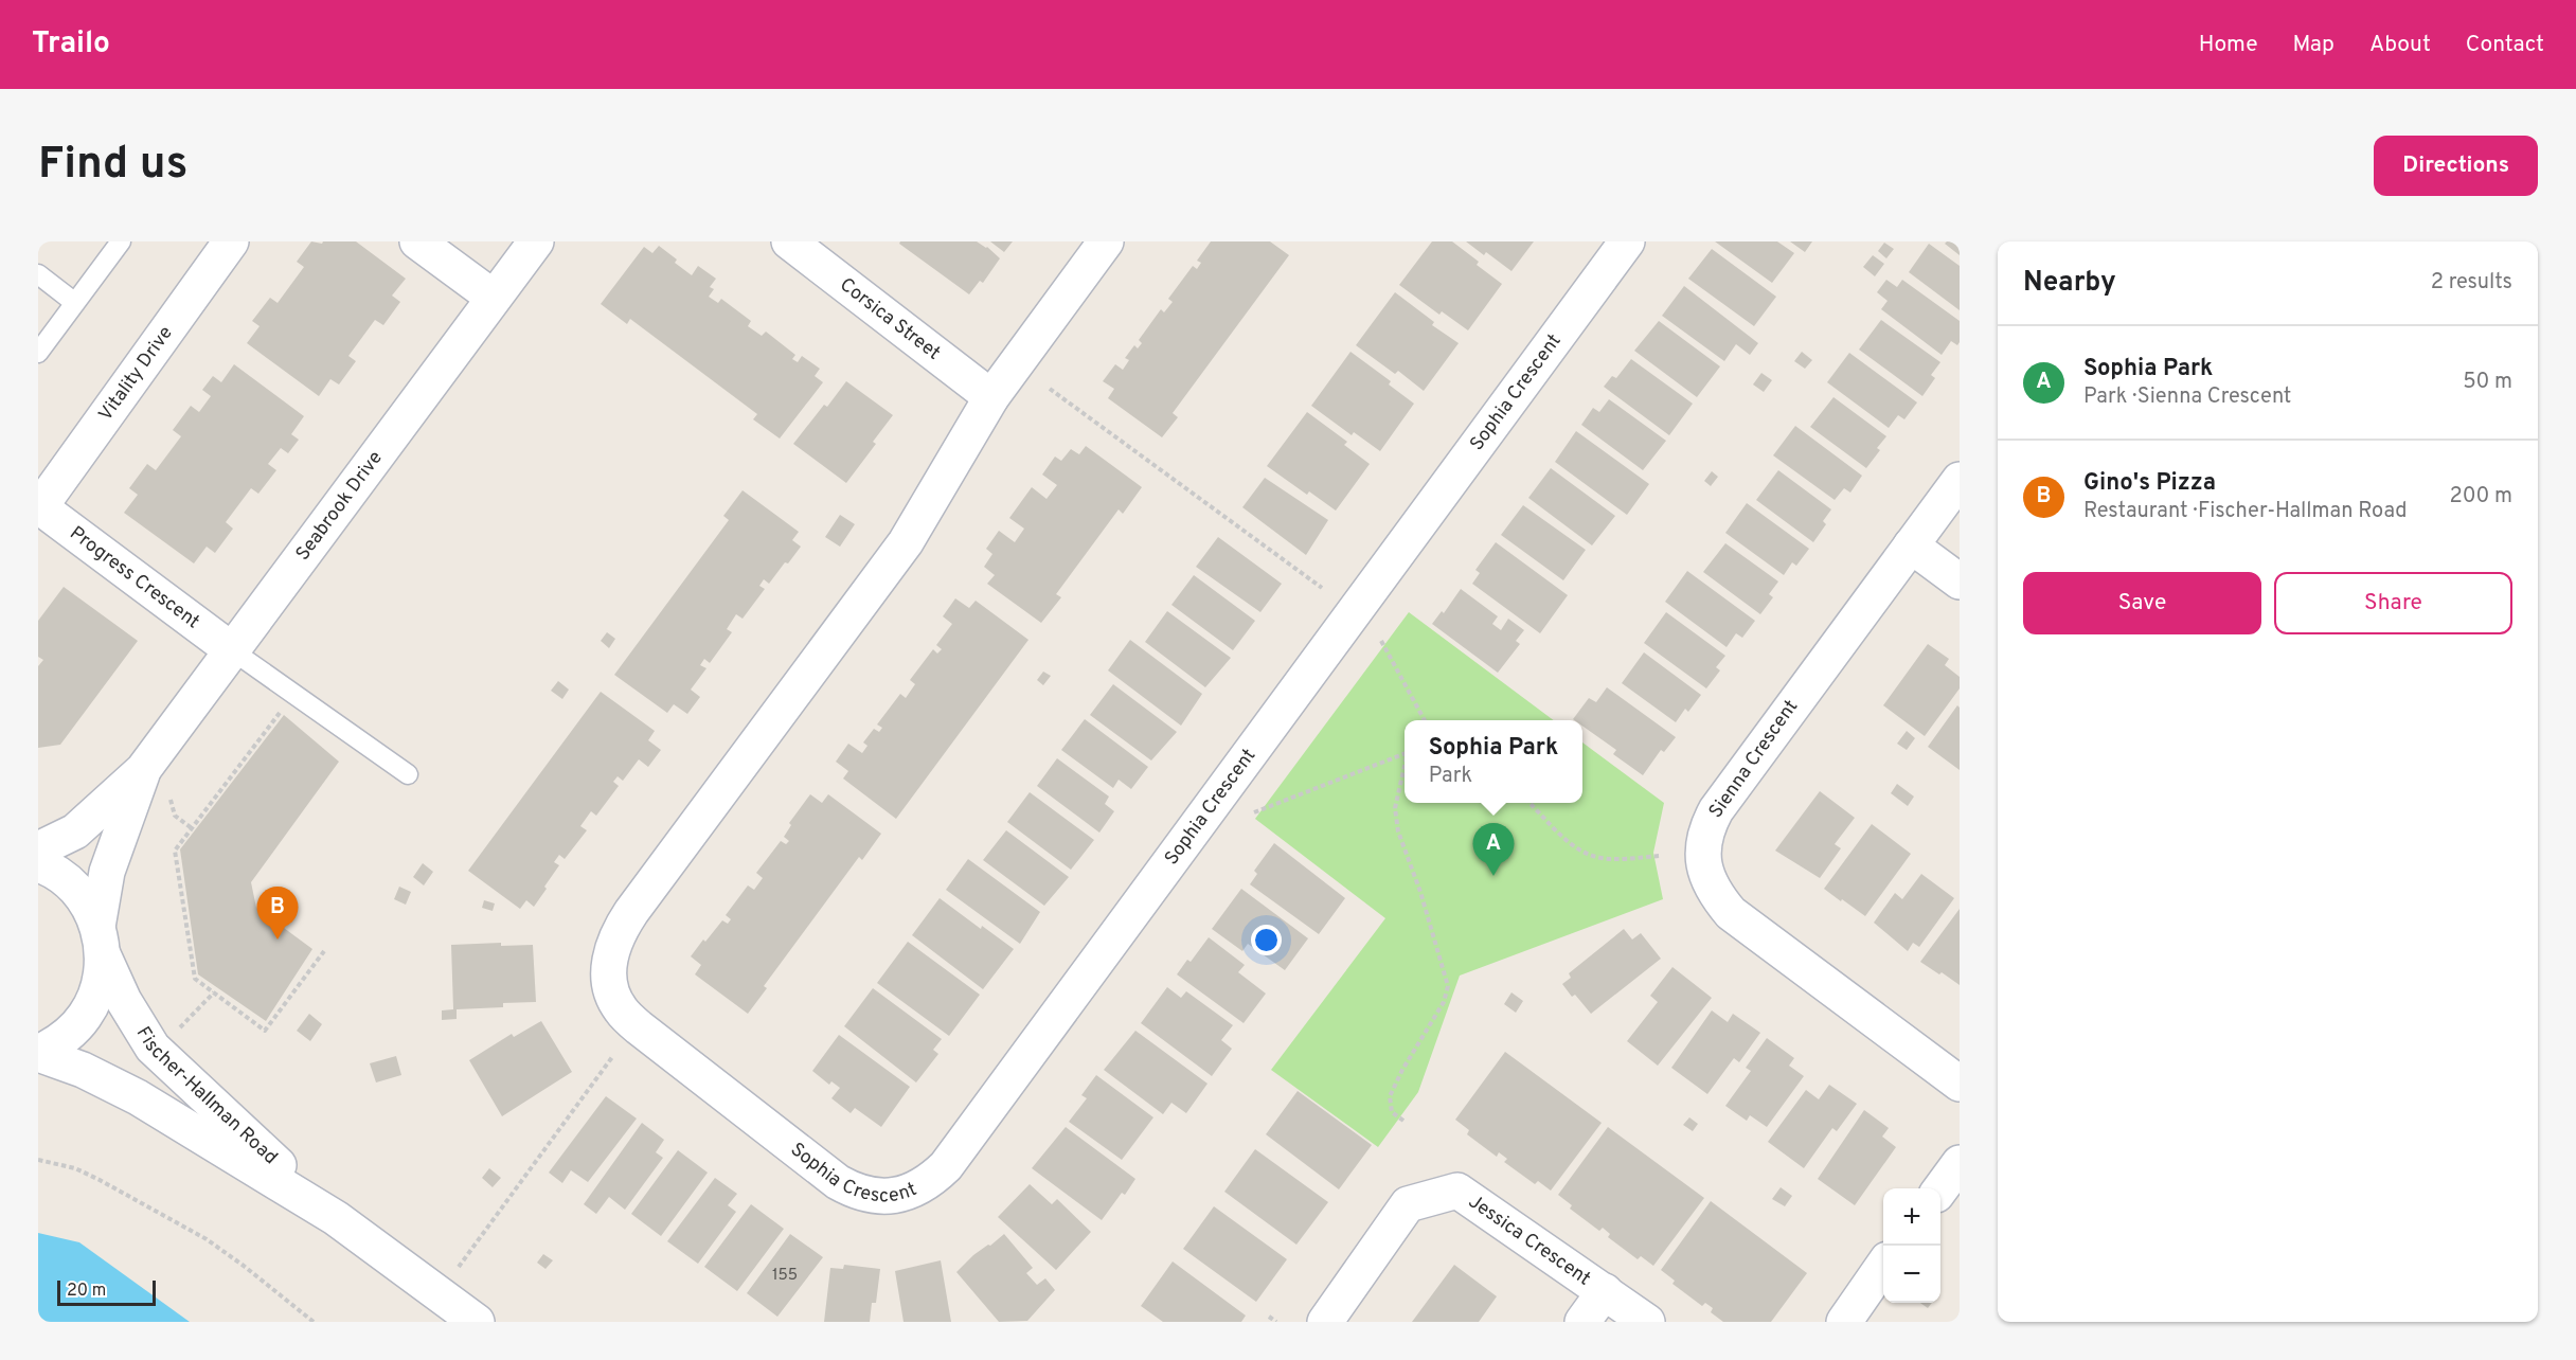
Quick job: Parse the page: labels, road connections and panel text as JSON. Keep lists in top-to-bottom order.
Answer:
{
  "streets": {
    "street": [
      "Corsica Street",
      "Vitality Drive",
      "Sophia Crescent",
      "Seabrook Drive",
      "Progress Crescent",
      "Sienna Crescent",
      "Fischer-Hallman Road",
      "Jessica Crescent"
    ]
  },
  "crossings": [
    ["Corsica Street", "Sophia Crescent"],
    ["Vitality Drive", "Progress Crescent"],
    ["Seabrook Drive", "Progress Crescent"],
    ["Seabrook Drive", "Fischer-Hallman Road"]
  ],
  "house_numbers": ["155"],
  "scale_bar": "20 m",
  "page": {
    "header": "Trailo",
    "nav": [
      "Home",
      "Map",
      "About",
      "Contact"
    ],
    "buttons": [
      "Directions",
      ["Save", "Share"]
    ],
    "title": "Find us",
    "heading": ["Nearby", "2 results"],
    "list": [
      {
        "mark": "A",
        "name": "Sophia Park",
        "note": "Park · Sienna Crescent",
        "value": "50 m"
      },
      {
        "mark": "B",
        "name": "Gino's Pizza",
        "note": "Restaurant · Fischer-Hallman Road",
        "value": "200 m"
      }
    ],
    "popup": ["Sophia Park", "Park"],
    "pins": ["A", "B"],
    "map_buttons": ["+", "−"],
    "scale": "20 m"
  }
}
